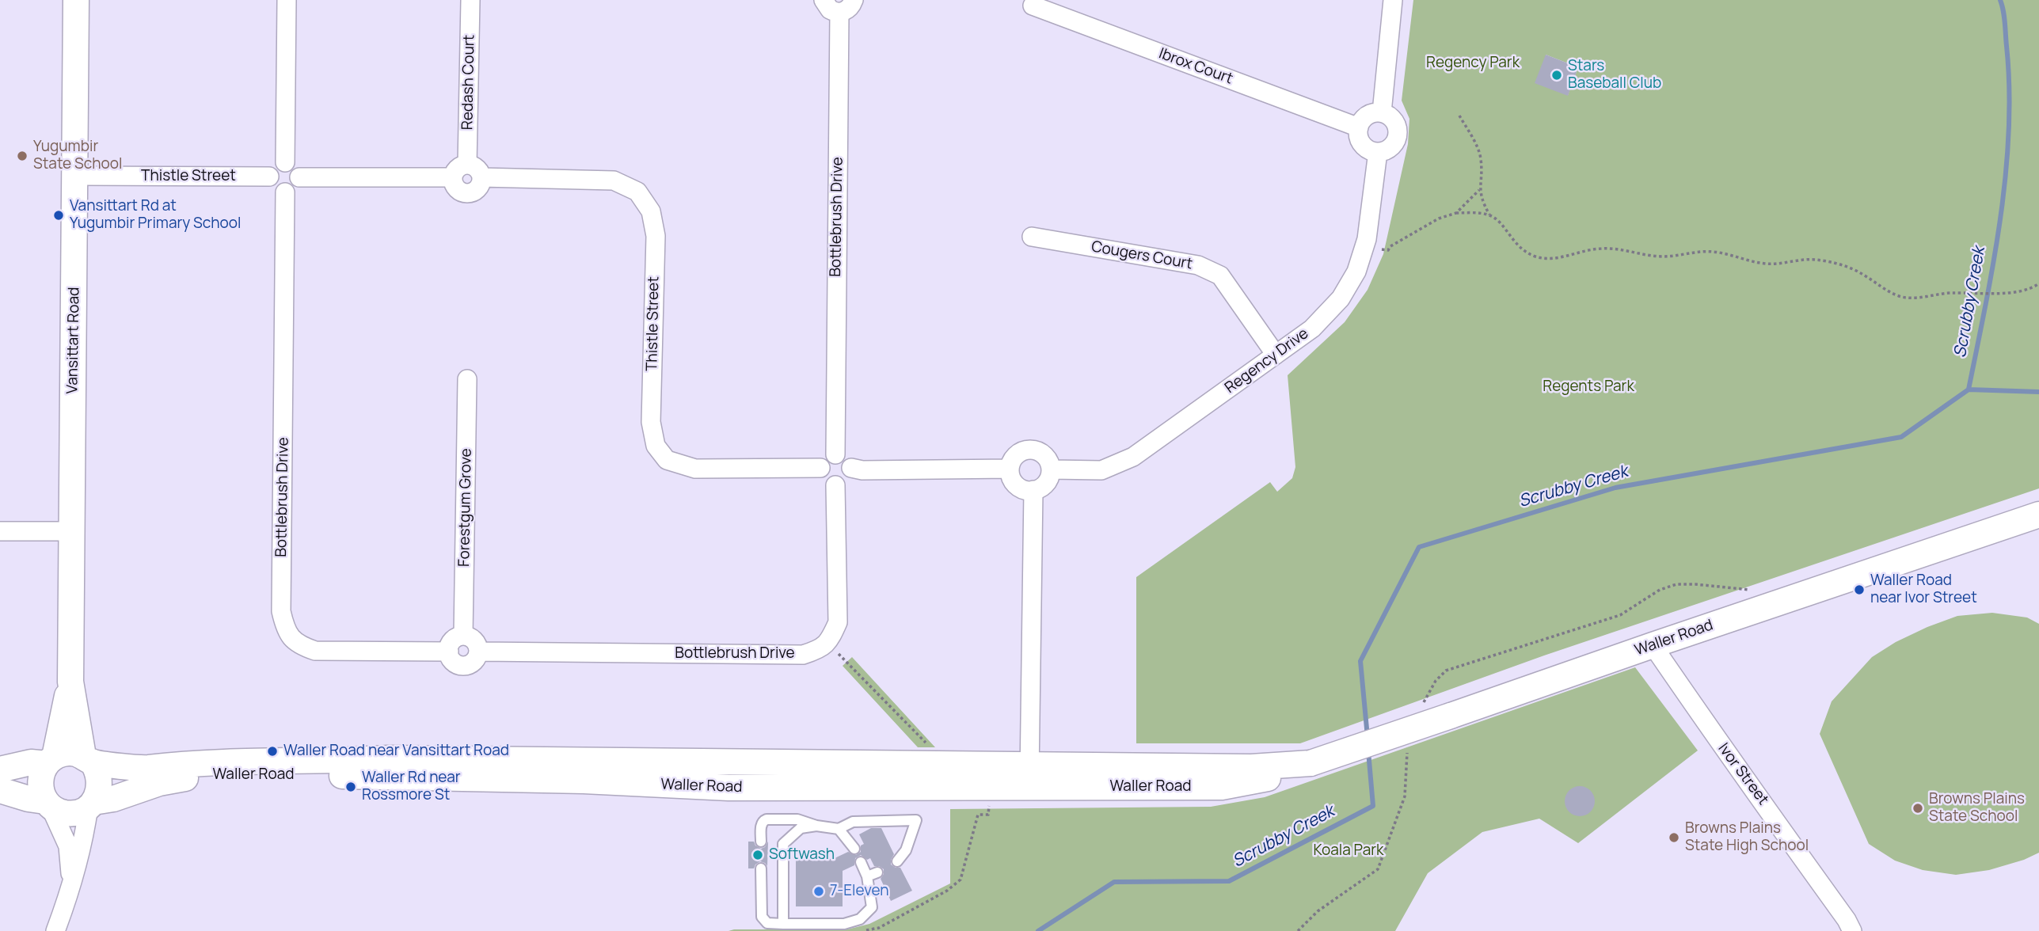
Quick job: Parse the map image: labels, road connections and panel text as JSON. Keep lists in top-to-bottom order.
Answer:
{
  "streets": {
    "street": [
      "Ibrox Court",
      "Redash Court",
      "Thistle Street",
      "Bottlebrush Drive",
      "Cougers Court",
      "Vansittart Road",
      "Regency Drive",
      "Forestgum Grove",
      "Waller Road",
      "Ivor Street"
    ]
  },
  "crossings": [
    ["Ibrox Court", "Regency Drive"],
    ["Redash Court", "Thistle Street"],
    ["Thistle Street", "Bottlebrush Drive"],
    ["Thistle Street", "Vansittart Road"],
    ["Bottlebrush Drive", "Forestgum Grove"],
    ["Cougers Court", "Regency Drive"],
    ["Vansittart Road", "Waller Road"],
    ["Waller Road", "Ivor Street"]
  ],
  "water": ["Scrubby Creek"],
  "parks": ["Regency Park", "Regents Park", "Koala Park"],
  "places": [
    "Stars Baseball Club",
    "Yugumbir State School",
    "Vansittart Rd at Yugumbir Primary School",
    "Waller Road near Ivor Street",
    "Waller Road near Vansittart Road",
    "Waller Rd near Rossmore St",
    "Browns Plains State School",
    "Browns Plains State High School",
    "Softwash",
    "7-Eleven"
  ]
}
